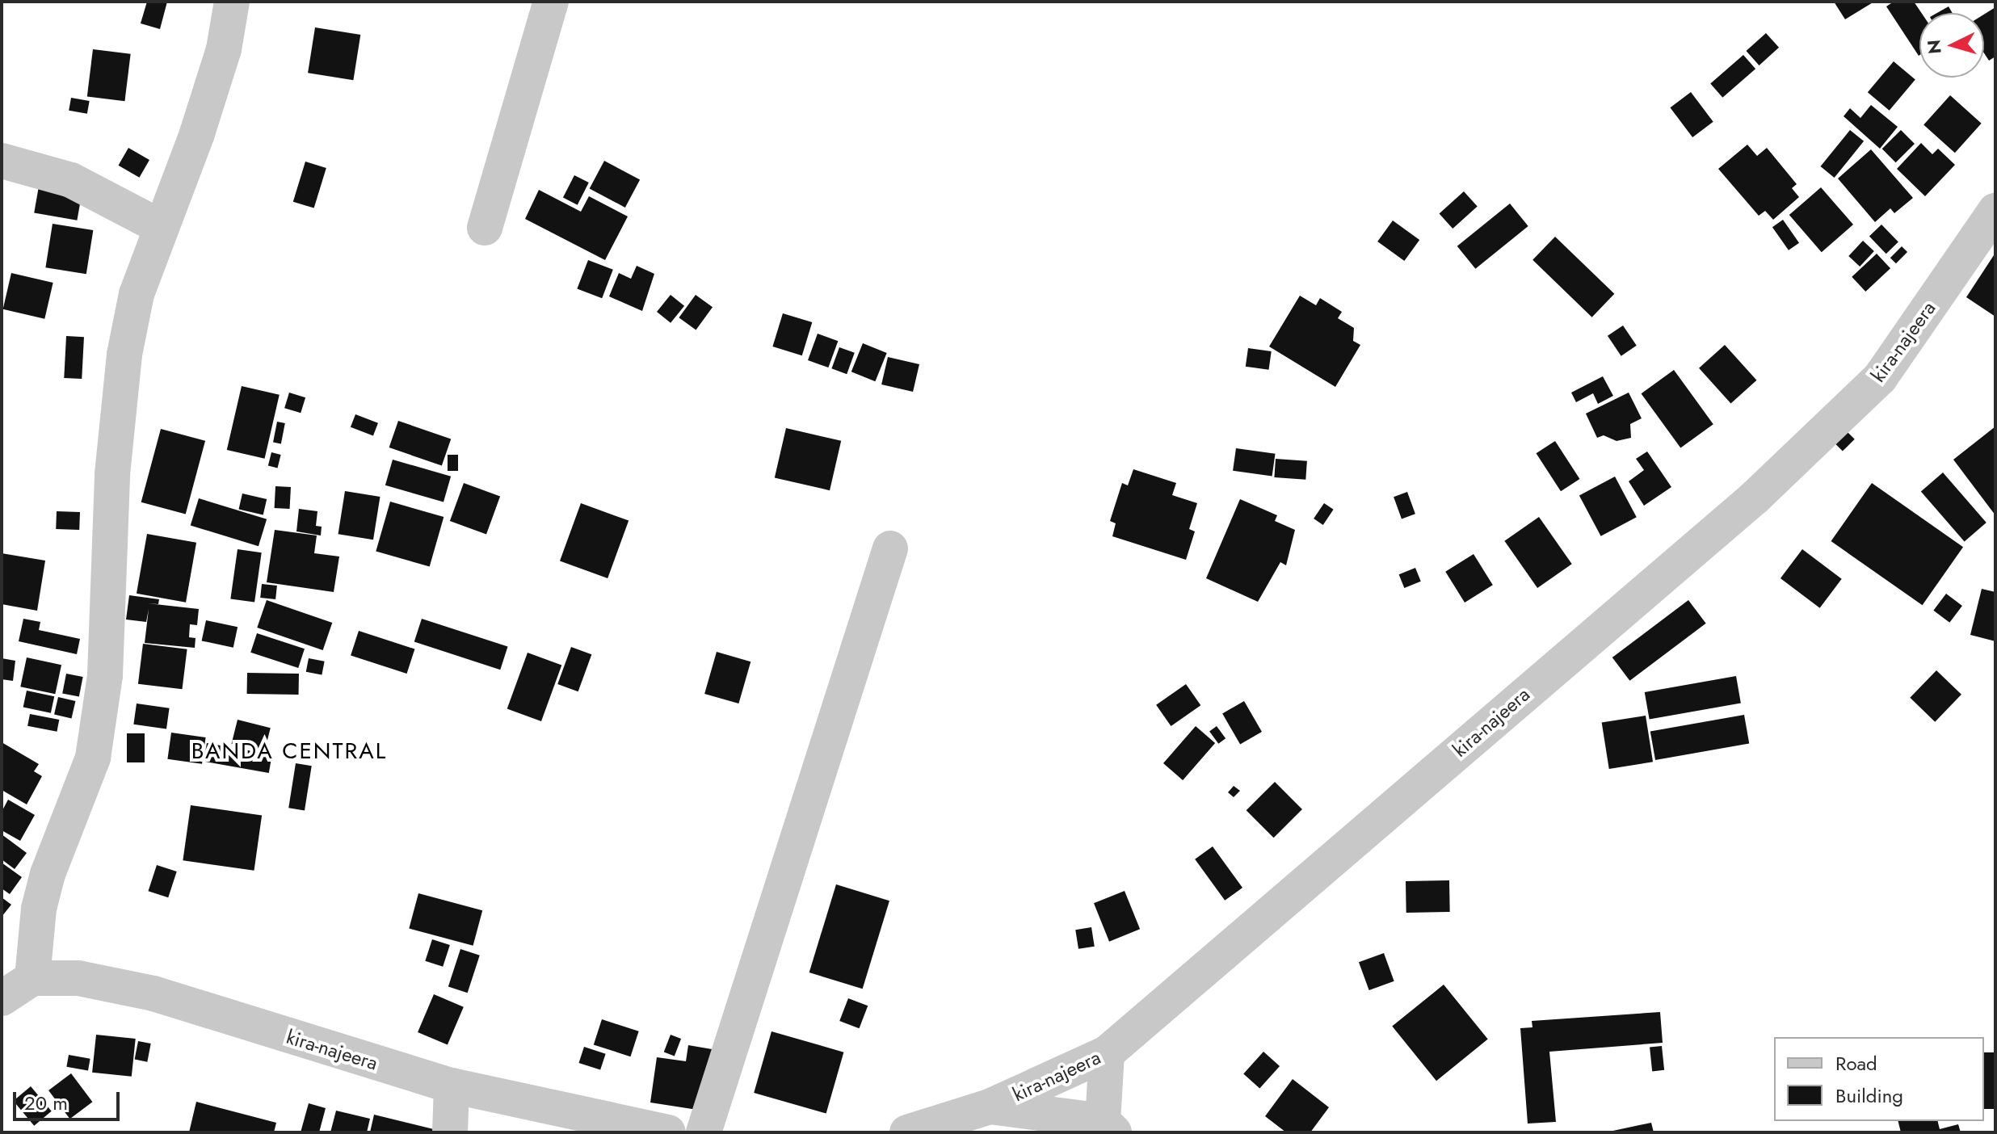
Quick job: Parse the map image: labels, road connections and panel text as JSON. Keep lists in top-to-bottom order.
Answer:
{
  "streets": {
    "street": ["kira-najeera"]
  },
  "districts": ["BANDA CENTRAL"],
  "legend": ["Road", "Building"],
  "scale_bar": "20 m",
  "north": "left"
}
